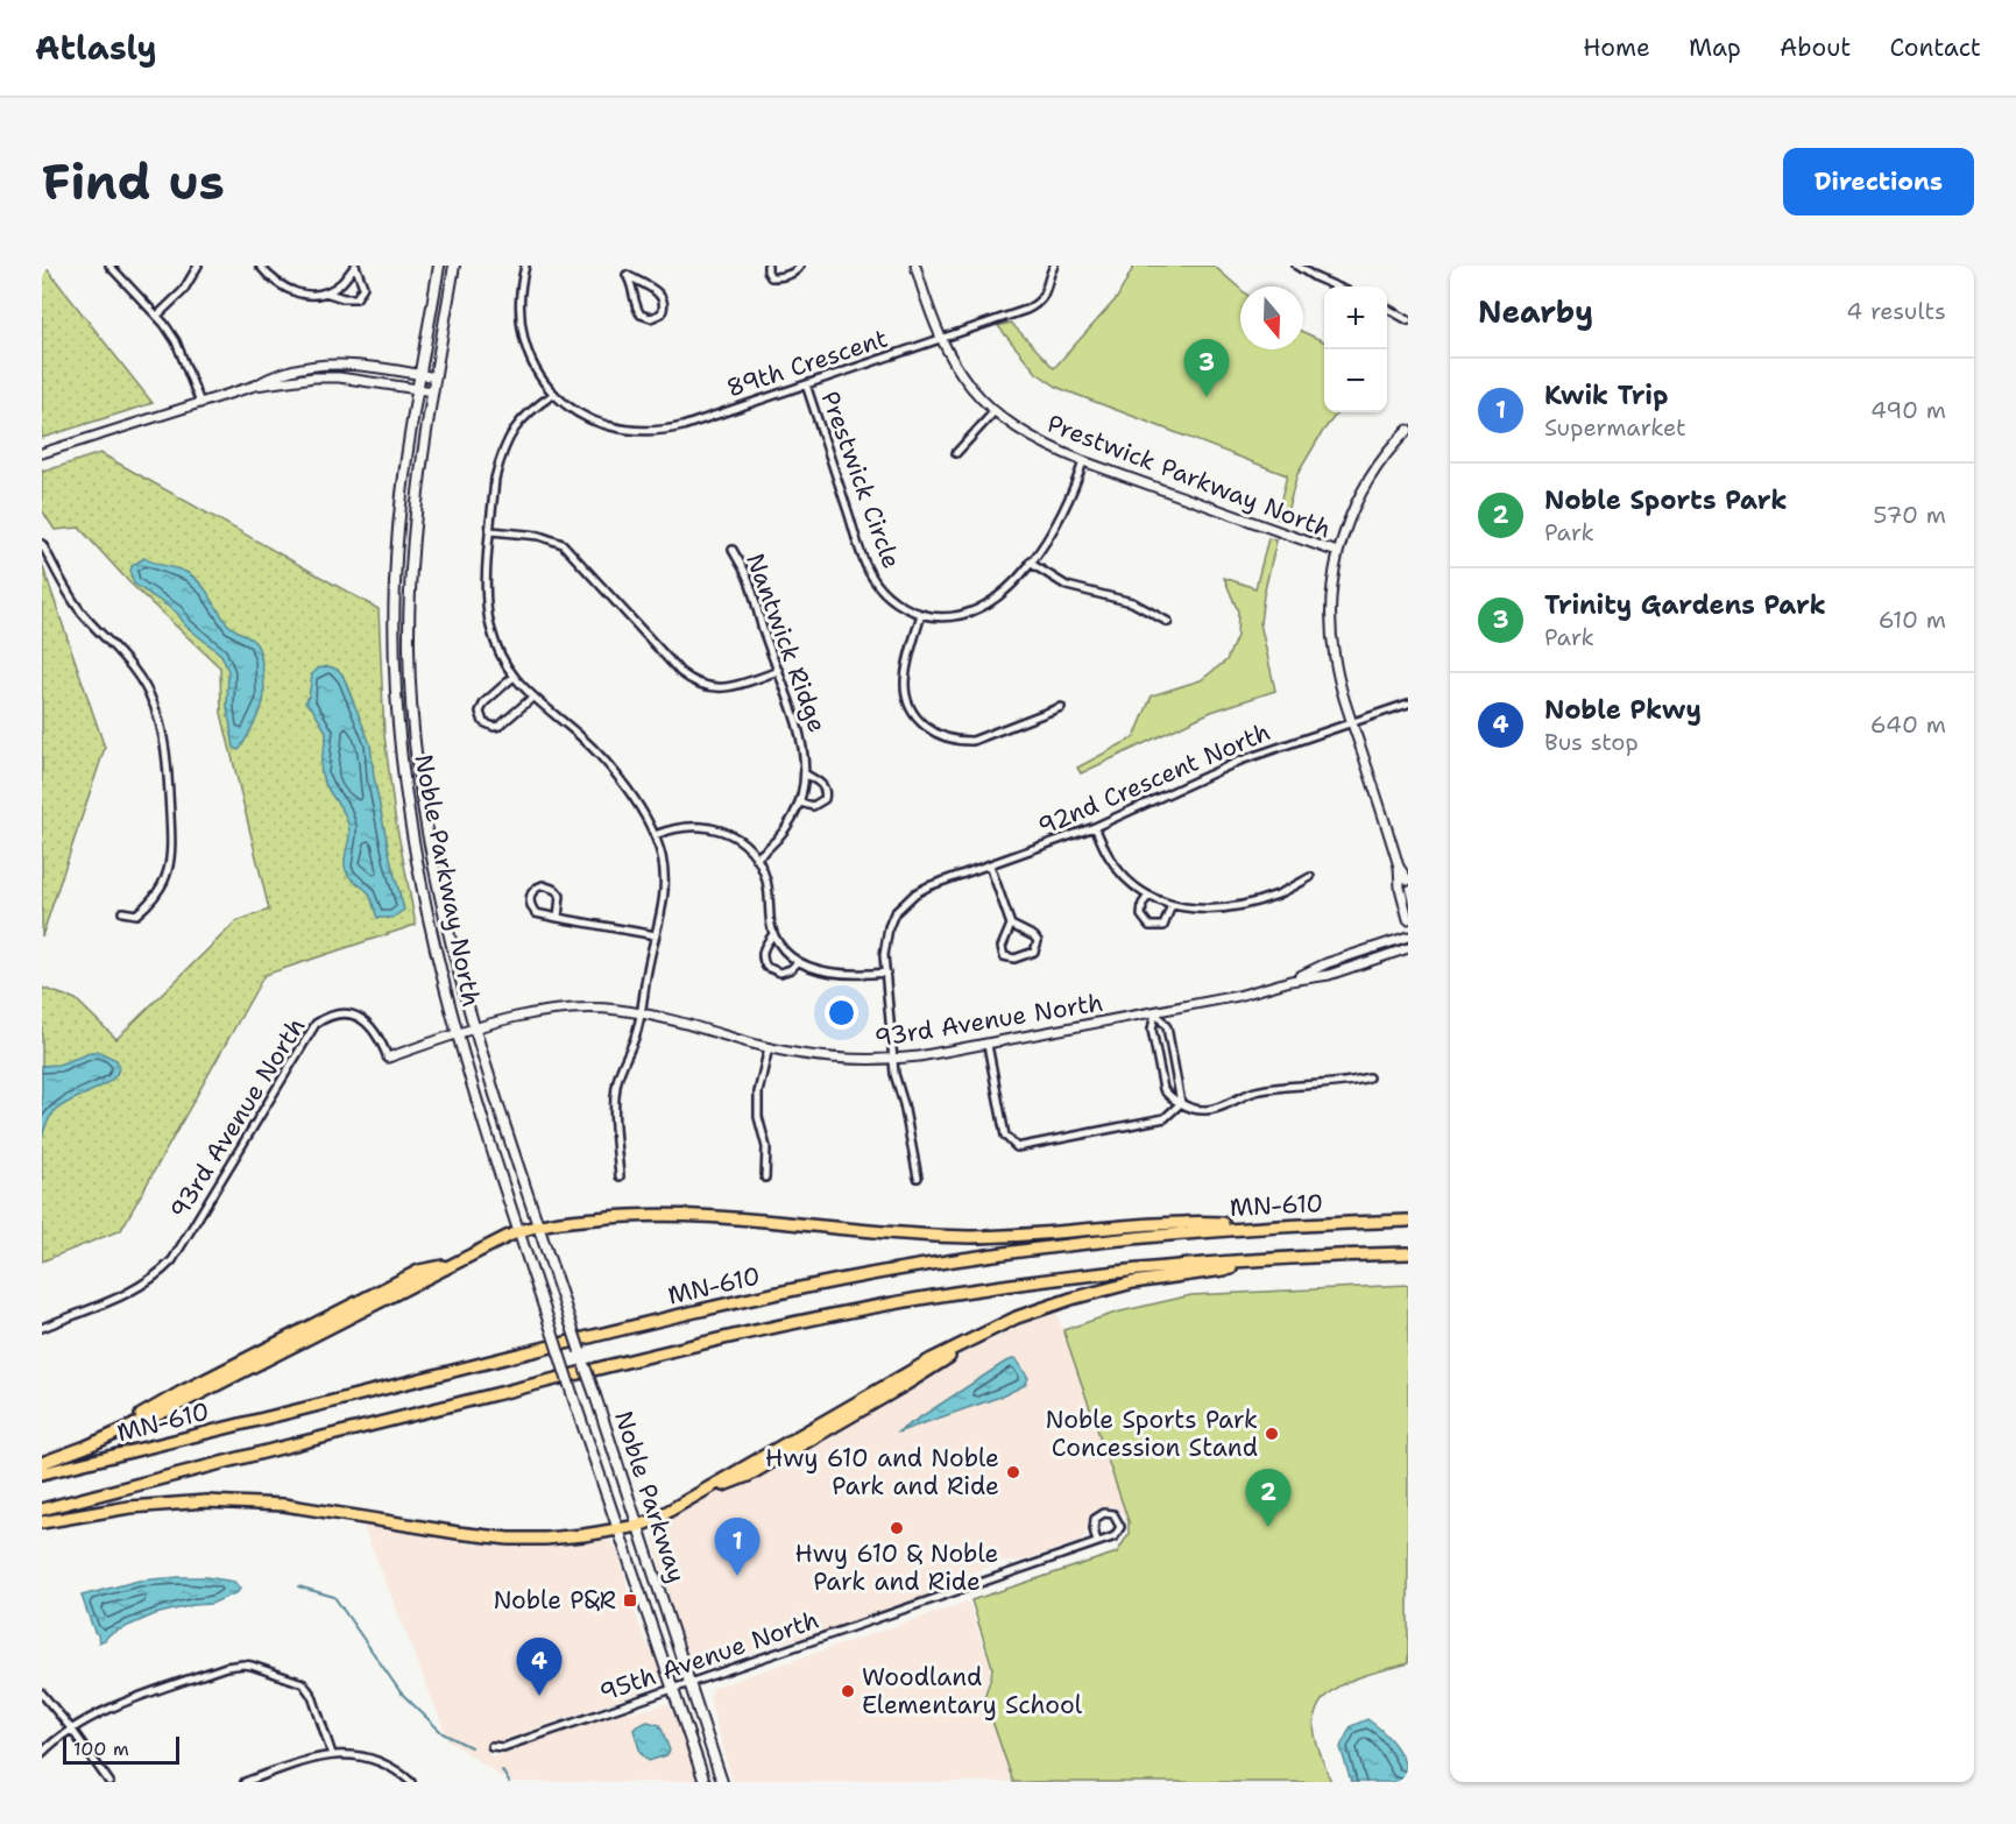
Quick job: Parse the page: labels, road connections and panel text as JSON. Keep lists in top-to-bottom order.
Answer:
{
  "streets": {
    "highway": ["MN-610"],
    "main road": ["Noble Parkway North", "Noble Parkway"],
    "street": [
      "89th Crescent",
      "Prestwick Parkway North",
      "Prestwick Circle",
      "Nantwick Ridge",
      "92nd Crescent North",
      "93rd Avenue North",
      "95th Avenue North"
    ]
  },
  "crossings": [
    ["89th Crescent", "Prestwick Parkway North"],
    ["89th Crescent", "Prestwick Circle"],
    ["Prestwick Parkway North", "Prestwick Circle"],
    ["Noble Parkway North", "93rd Avenue North"],
    ["Noble Parkway North", "Noble Parkway"],
    ["Noble Parkway", "95th Avenue North"]
  ],
  "places": {
    "other": [
      "Noble Sports Park Concession Stand",
      "Hwy 610 and Noble Park and Ride",
      "Hwy 610 & Noble Park and Ride",
      "Woodland Elementary School"
    ],
    "transit": ["Noble P&R"]
  },
  "scale_bar": "100 m",
  "north": "bottom",
  "page": {
    "header": "Atlasly",
    "nav": [
      "Home",
      "Map",
      "About",
      "Contact"
    ],
    "buttons": "Directions",
    "title": "Find us",
    "heading": ["Nearby", "4 results"],
    "map_buttons": ["+", "−"],
    "pins": [
      "3",
      "2",
      "1",
      "4"
    ],
    "list": [
      {
        "mark": "1",
        "name": "Kwik Trip",
        "note": "Supermarket",
        "value": "490 m"
      },
      {
        "mark": "2",
        "name": "Noble Sports Park",
        "note": "Park",
        "value": "570 m"
      },
      {
        "mark": "3",
        "name": "Trinity Gardens Park",
        "note": "Park",
        "value": "610 m"
      },
      {
        "mark": "4",
        "name": "Noble Pkwy",
        "note": "Bus stop",
        "value": "640 m"
      }
    ],
    "scale": "100 m"
  }
}
